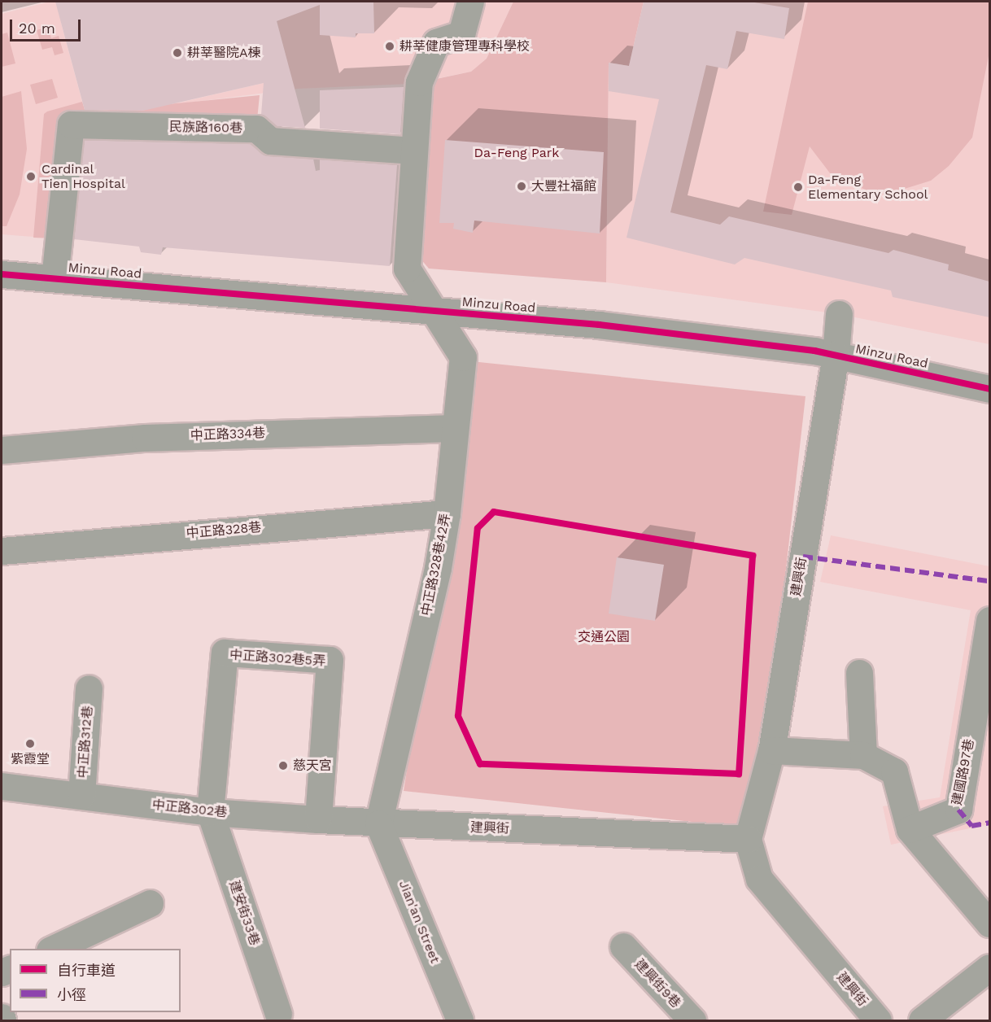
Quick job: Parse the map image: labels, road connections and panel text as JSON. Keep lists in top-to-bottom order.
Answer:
{
  "streets": {
    "street": [
      "民族路160巷",
      "Minzu Road",
      "中正路334巷",
      "中正路328巷",
      "中正路328巷42弄",
      "建興街",
      "中正路302巷5弄",
      "中正路312巷",
      "建國路97巷",
      "中正路302巷",
      "建安街33巷",
      "Jian'an Street",
      "建興街9巷"
    ]
  },
  "crossings": [
    ["民族路160巷", "Minzu Road"],
    ["Minzu Road", "中正路328巷42弄"],
    ["Minzu Road", "建興街"],
    ["中正路334巷", "中正路328巷42弄"],
    ["中正路328巷", "中正路328巷42弄"],
    ["中正路328巷42弄", "建興街"],
    ["中正路328巷42弄", "中正路302巷"],
    ["中正路328巷42弄", "Jian'an Street"],
    ["建興街", "中正路302巷"],
    ["建興街", "Jian'an Street"],
    ["中正路302巷5弄", "中正路302巷"],
    ["中正路302巷5弄", "建安街33巷"],
    ["中正路312巷", "中正路302巷"],
    ["中正路302巷", "建安街33巷"],
    ["中正路302巷", "Jian'an Street"]
  ],
  "parks": ["Da-Feng Park", "交通公園"],
  "places": [
    "耕莘健康管理專科學校",
    "耕莘醫院A棟",
    "Cardinal Tien Hospital",
    "大豐社福館",
    "Da-Feng Elementary School",
    "紫霞堂",
    "慈天宮"
  ],
  "legend": ["自行車道", "小徑"],
  "scale_bar": "20 m"
}
